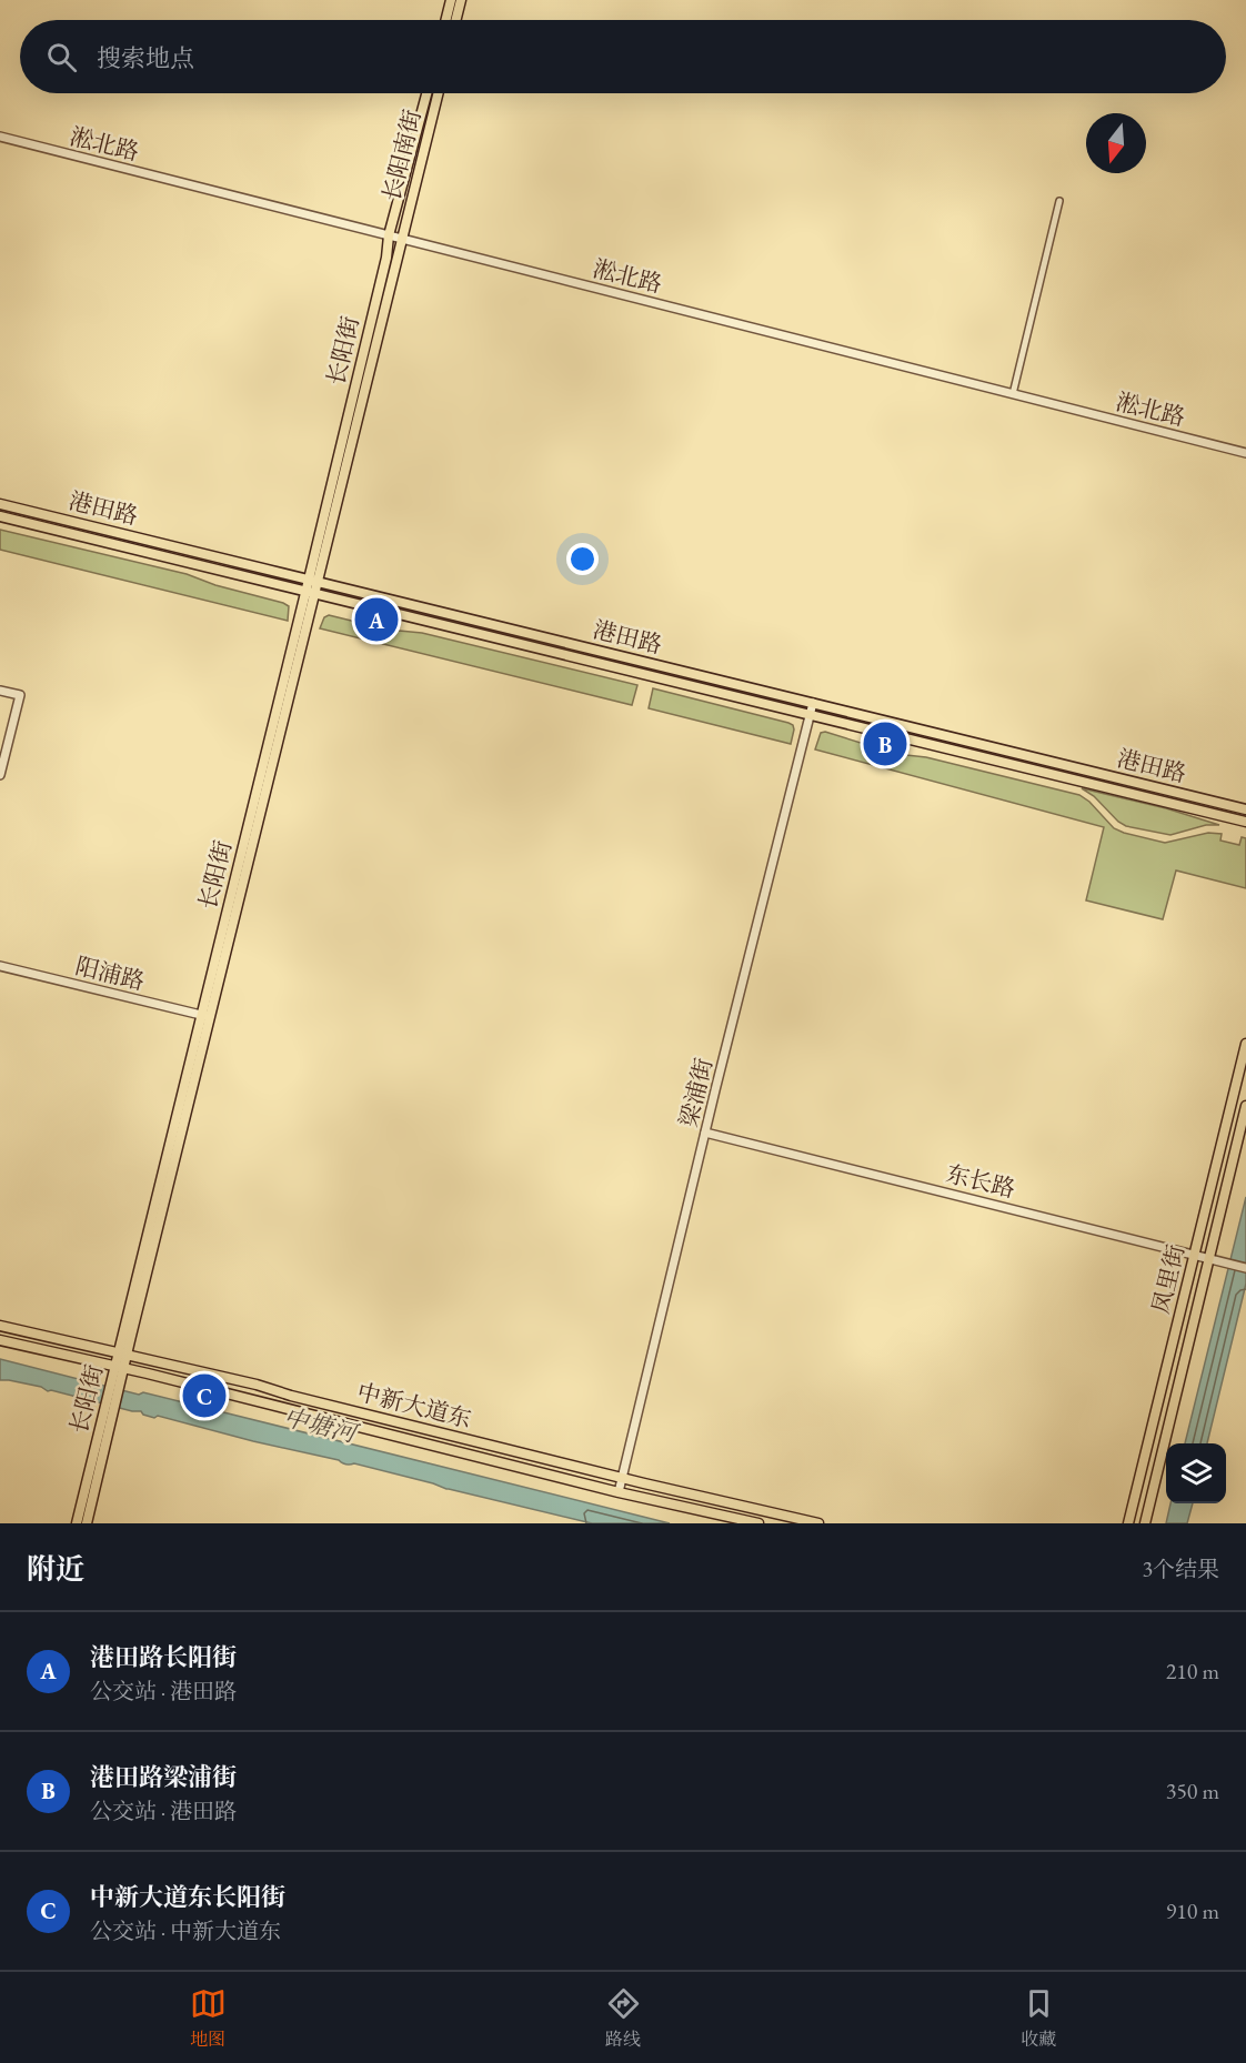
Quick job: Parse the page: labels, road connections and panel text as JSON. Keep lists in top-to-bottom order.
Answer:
{
  "streets": {
    "main road": [
      "长阳南街",
      "长阳街",
      "港田路",
      "凤里街",
      "中新大道东"
    ],
    "street": [
      "淞北路",
      "阳浦路",
      "梁浦街",
      "东长路"
    ]
  },
  "crossings": [
    ["淞北路", "长阳南街"],
    ["淞北路", "长阳街"],
    ["长阳南街", "长阳街"],
    ["长阳街", "港田路"],
    ["长阳街", "阳浦路"],
    ["长阳街", "中新大道东"],
    ["港田路", "梁浦街"],
    ["梁浦街", "东长路"],
    ["梁浦街", "中新大道东"],
    ["东长路", "凤里街"]
  ],
  "water": ["中塘河"],
  "north": "bottom",
  "page": {
    "search": "搜索地点",
    "pins": ["A", "B", "C"],
    "heading": ["附近", "3个结果"],
    "list": [
      {
        "mark": "A",
        "name": "港田路长阳街",
        "note": "公交站 · 港田路",
        "value": "210 m"
      },
      {
        "mark": "B",
        "name": "港田路梁浦街",
        "note": "公交站 · 港田路",
        "value": "350 m"
      },
      {
        "mark": "C",
        "name": "中新大道东长阳街",
        "note": "公交站 · 中新大道东",
        "value": "910 m"
      }
    ],
    "nav": ["地图", "路线", "收藏"]
  }
}
